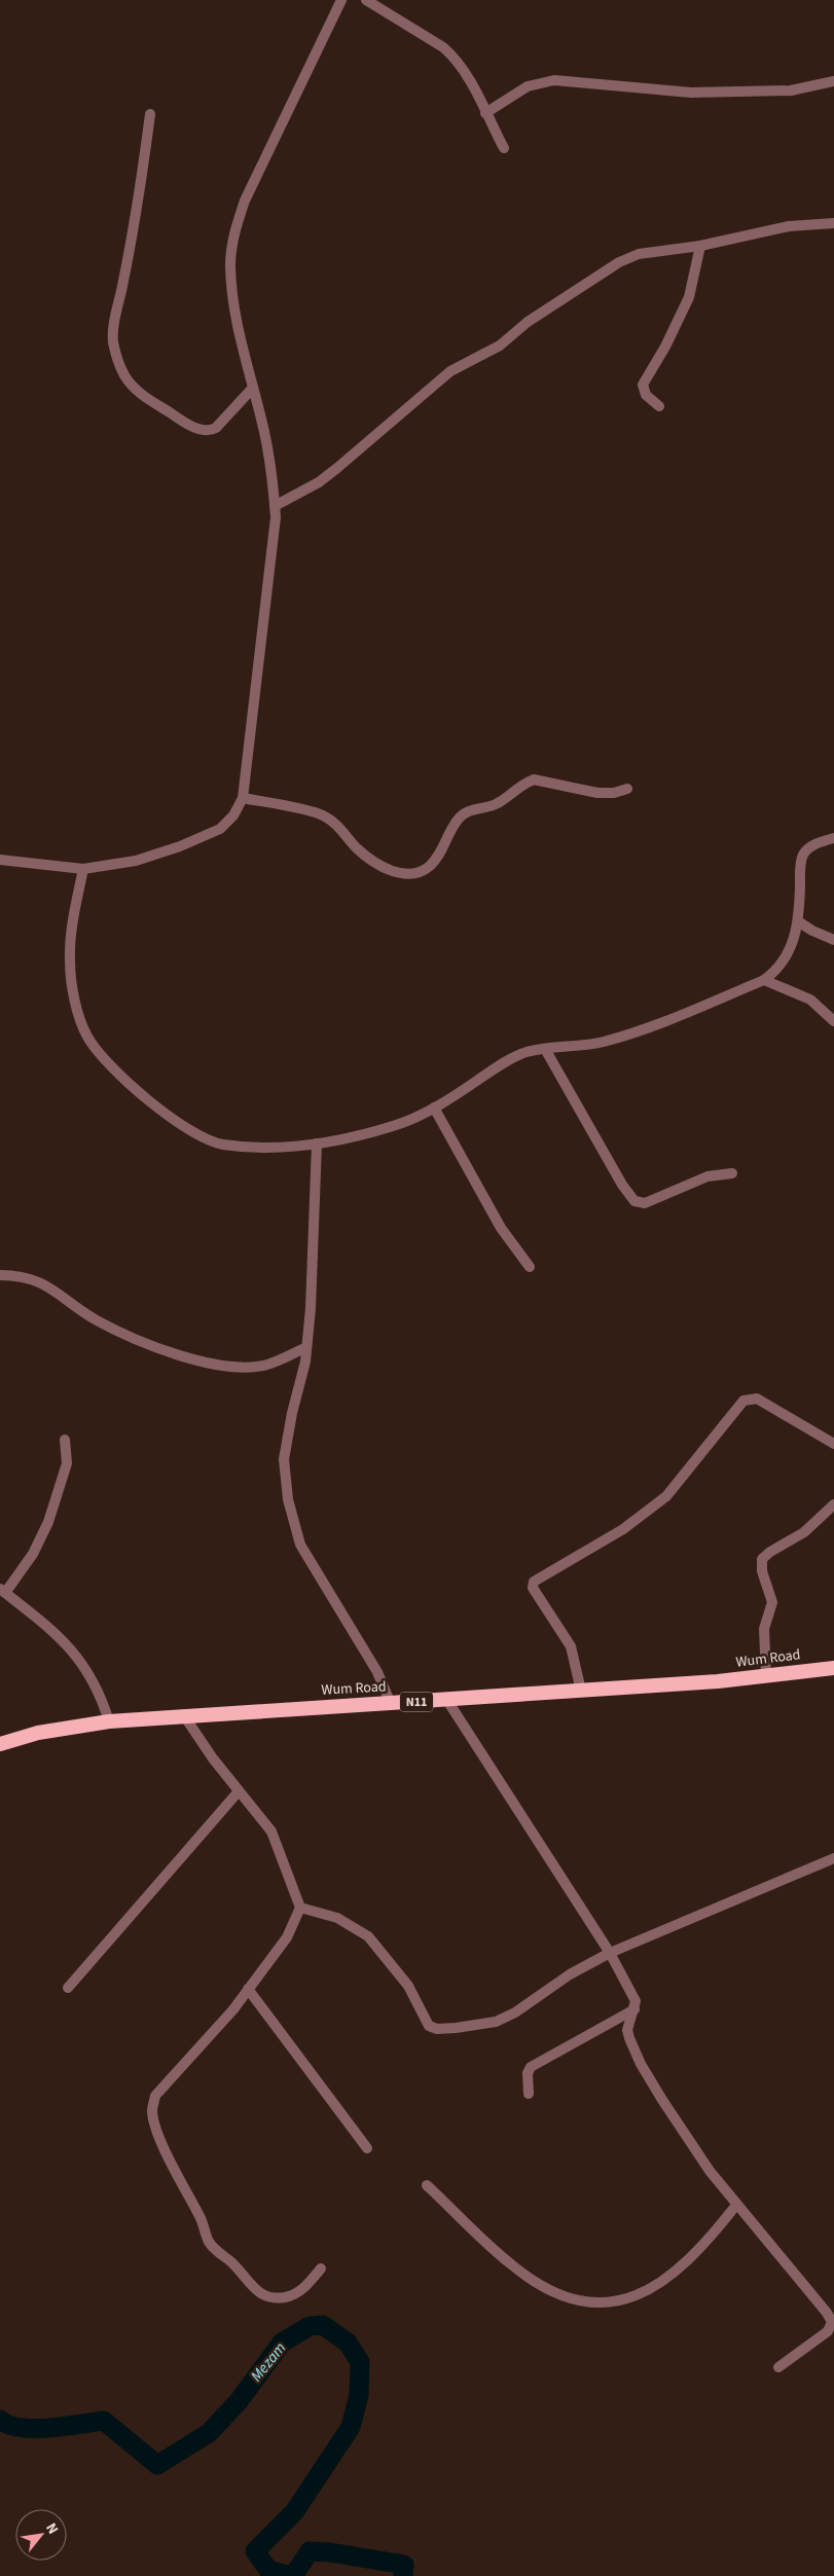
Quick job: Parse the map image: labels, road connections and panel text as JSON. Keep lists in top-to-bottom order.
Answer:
{
  "streets": {
    "highway": ["Wum Road", "N11"]
  },
  "water": ["Mezam"],
  "north": "top right"
}
